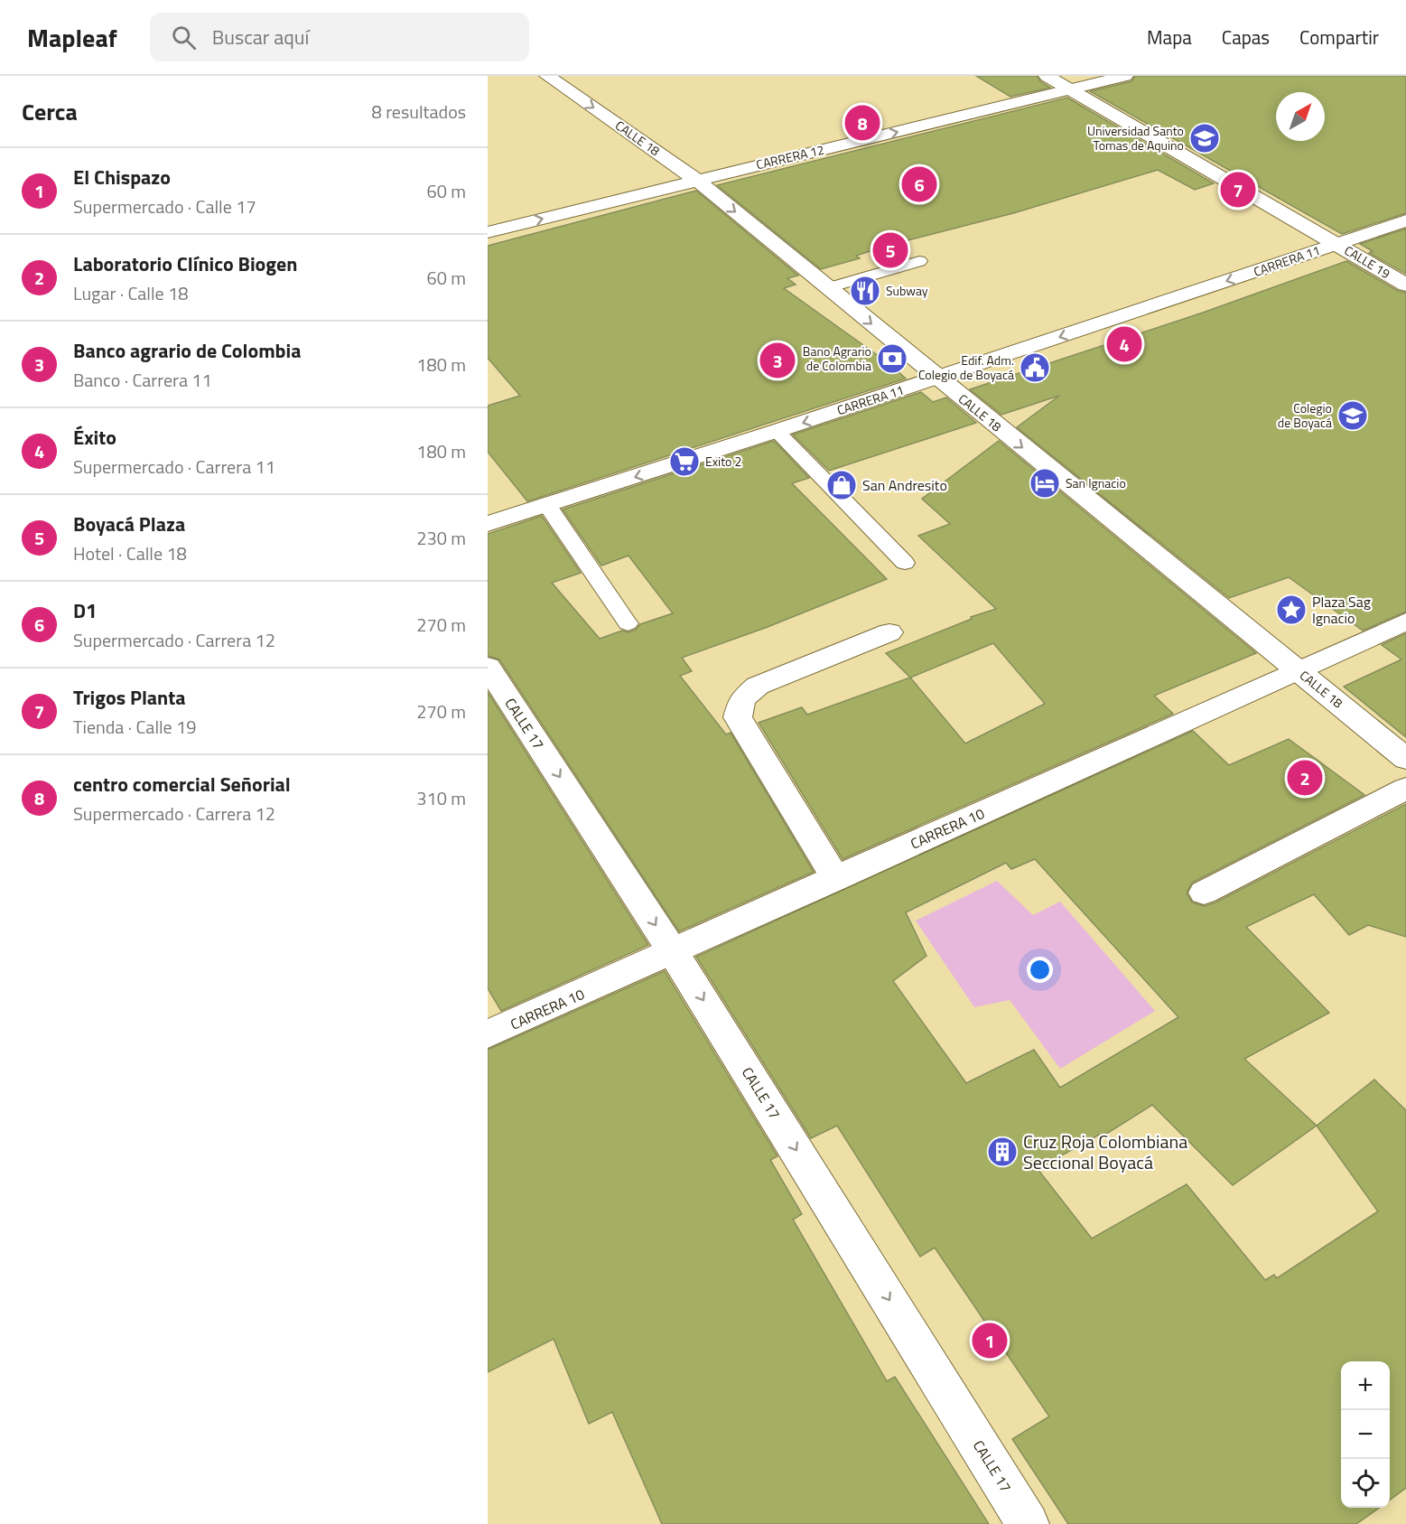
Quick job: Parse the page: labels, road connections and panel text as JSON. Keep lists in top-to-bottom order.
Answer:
{
  "streets": {
    "street": [
      "CALLE 18",
      "CARRERA 12",
      "CARRERA 11",
      "CALLE 19",
      "CALLE 17",
      "CARRERA 10"
    ]
  },
  "crossings": [
    ["CALLE 18", "CARRERA 12"],
    ["CALLE 18", "CARRERA 11"],
    ["CALLE 18", "CARRERA 10"],
    ["CARRERA 12", "CALLE 19"],
    ["CARRERA 11", "CALLE 19"],
    ["CALLE 17", "CARRERA 10"]
  ],
  "one_way": [
    "CALLE 18",
    "CARRERA 12",
    "CARRERA 11",
    "CALLE 17"
  ],
  "places": {
    "school or university": ["Universidad Santo Tomas de Aquino", "Colegio de Boyacá"],
    "restaurant": ["Subway"],
    "bank": ["Bano Agrario de Colombia"],
    "public building": ["Edif. Adm. Colegio de Boyacá"],
    "supermarket": ["Exito 2"],
    "hotel": ["San Ignacio"],
    "shop": ["San Andresito"],
    "place": ["Plaza Sag Ignacio"],
    "building": ["Cruz Roja Colombiana Seccional Boyacá"]
  },
  "north": "top right",
  "page": {
    "header": "Mapleaf",
    "search": "Buscar aquí",
    "nav": ["Mapa", "Capas", "Compartir"],
    "heading": ["Cerca", "8 resultados"],
    "pins": [
      "8",
      "6",
      "7",
      "5",
      "4",
      "3",
      "2",
      "1"
    ],
    "list": [
      {
        "mark": "1",
        "name": "El Chispazo",
        "note": "Supermercado · Calle 17",
        "value": "60 m"
      },
      {
        "mark": "2",
        "name": "Laboratorio Clínico Biogen",
        "note": "Lugar · Calle 18",
        "value": "60 m"
      },
      {
        "mark": "3",
        "name": "Banco agrario de Colombia",
        "note": "Banco · Carrera 11",
        "value": "180 m"
      },
      {
        "mark": "4",
        "name": "Éxito",
        "note": "Supermercado · Carrera 11",
        "value": "180 m"
      },
      {
        "mark": "5",
        "name": "Boyacá Plaza",
        "note": "Hotel · Calle 18",
        "value": "230 m"
      },
      {
        "mark": "6",
        "name": "D1",
        "note": "Supermercado · Carrera 12",
        "value": "270 m"
      },
      {
        "mark": "7",
        "name": "Trigos Planta",
        "note": "Tienda · Calle 19",
        "value": "270 m"
      },
      {
        "mark": "8",
        "name": "centro comercial Señorial",
        "note": "Supermercado · Carrera 12",
        "value": "310 m"
      }
    ],
    "map_buttons": ["+", "−"]
  }
}
